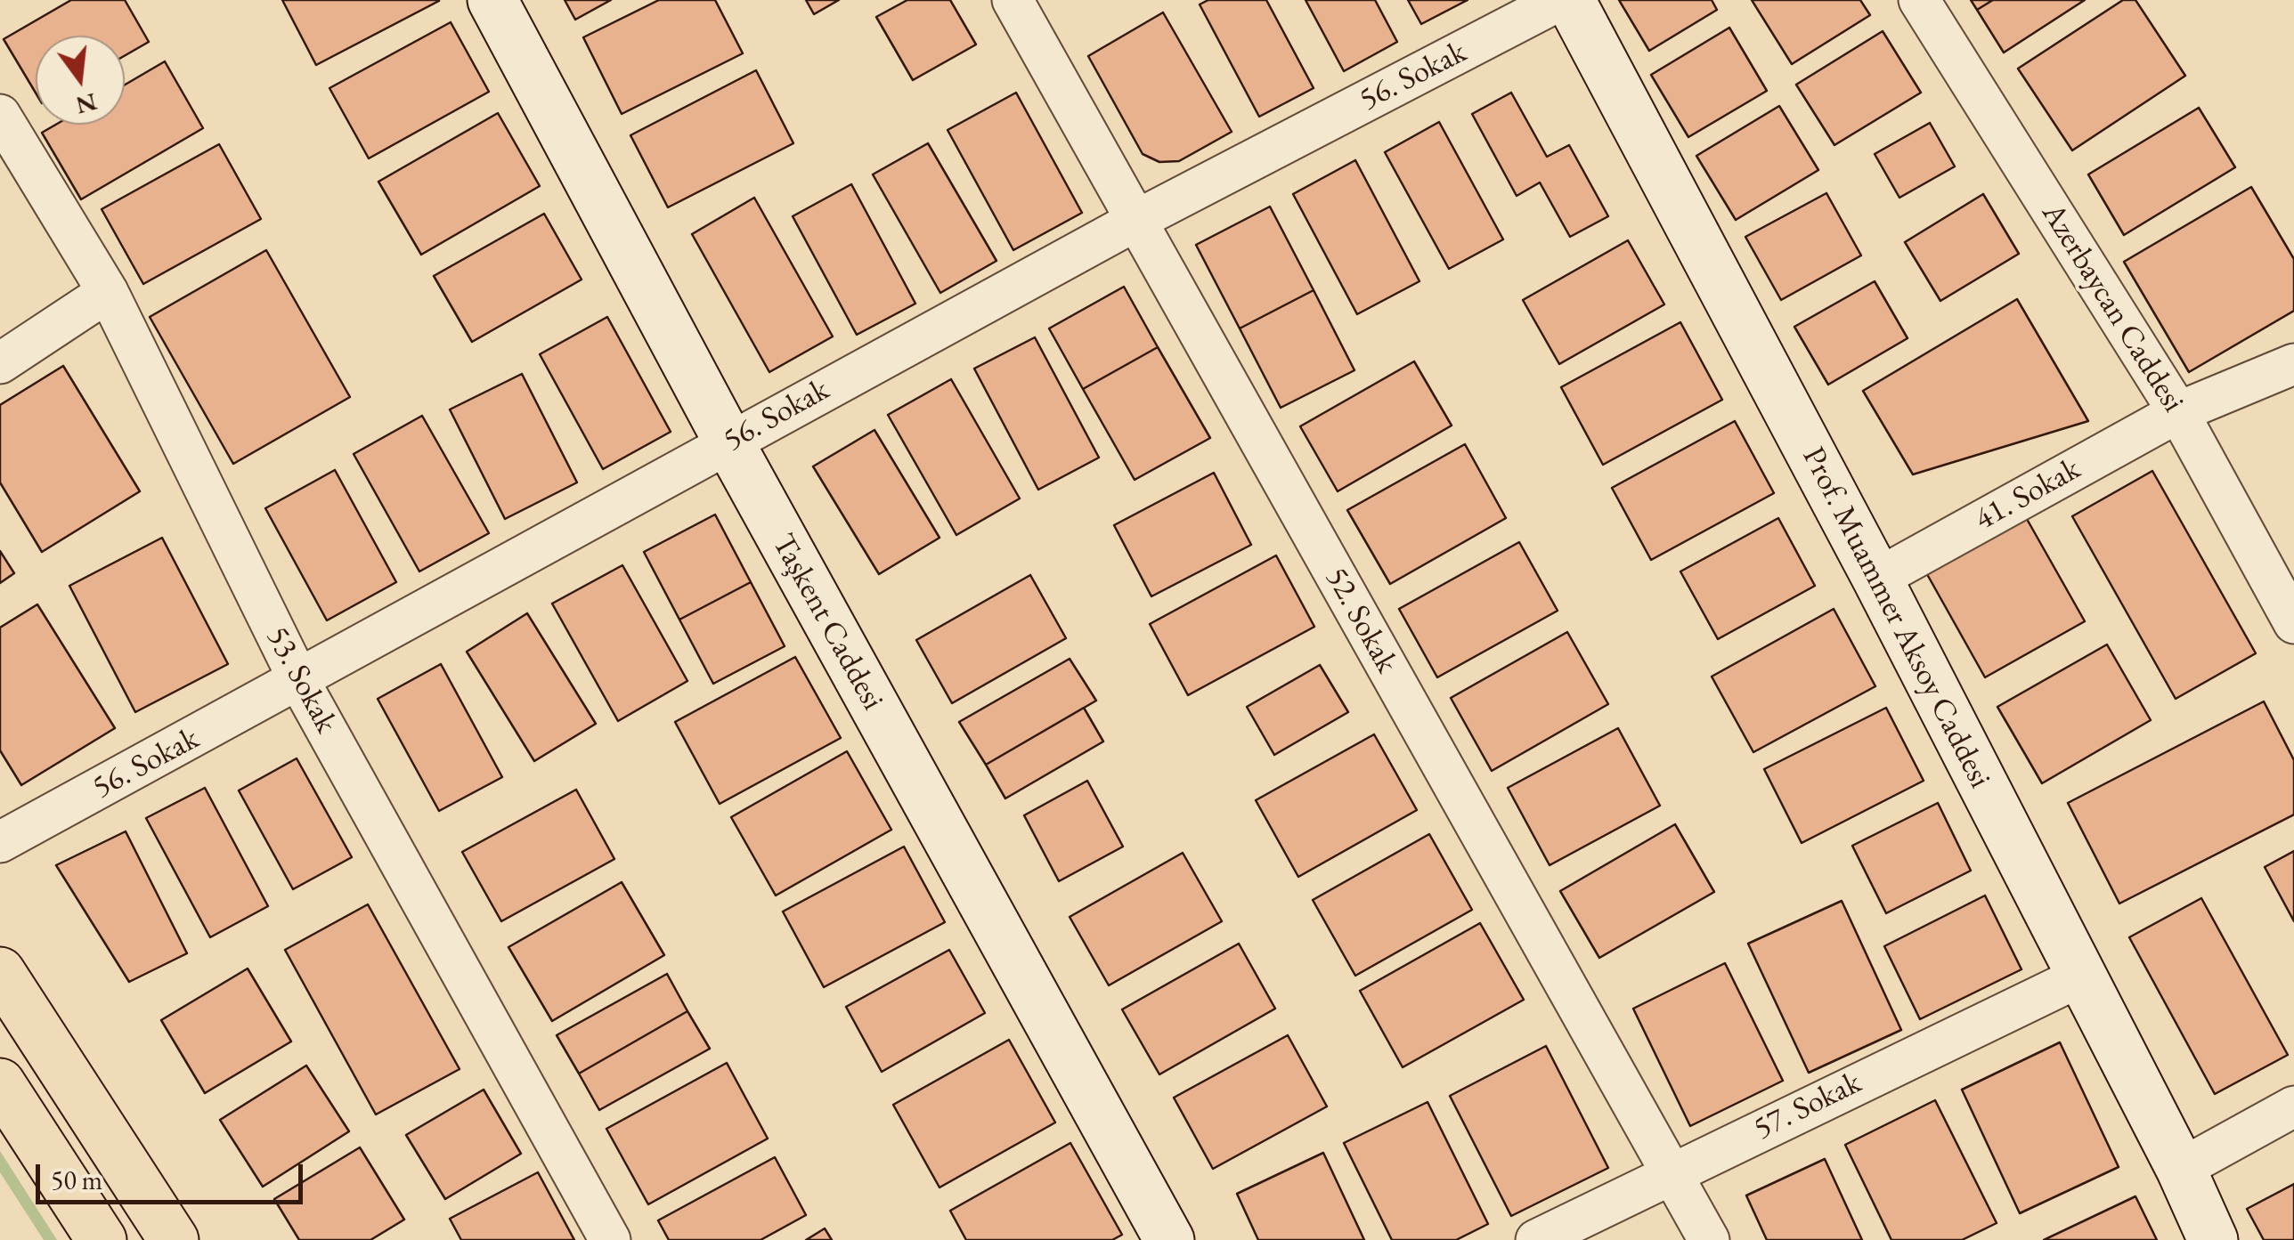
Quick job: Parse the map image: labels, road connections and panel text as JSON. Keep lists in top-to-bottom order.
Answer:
{
  "streets": {
    "street": [
      "56. Sokak",
      "Azerbaycan Caddesi",
      "41. Sokak",
      "Prof. Muammer Aksoy Caddesi",
      "52. Sokak",
      "Taşkent Caddesi",
      "53. Sokak",
      "57. Sokak"
    ]
  },
  "crossings": [
    ["56. Sokak", "52. Sokak"],
    ["56. Sokak", "Taşkent Caddesi"],
    ["56. Sokak", "53. Sokak"],
    ["Azerbaycan Caddesi", "41. Sokak"],
    ["41. Sokak", "Prof. Muammer Aksoy Caddesi"],
    ["Prof. Muammer Aksoy Caddesi", "57. Sokak"],
    ["52. Sokak", "57. Sokak"]
  ],
  "scale_bar": "50 m",
  "north": "bottom"
}
